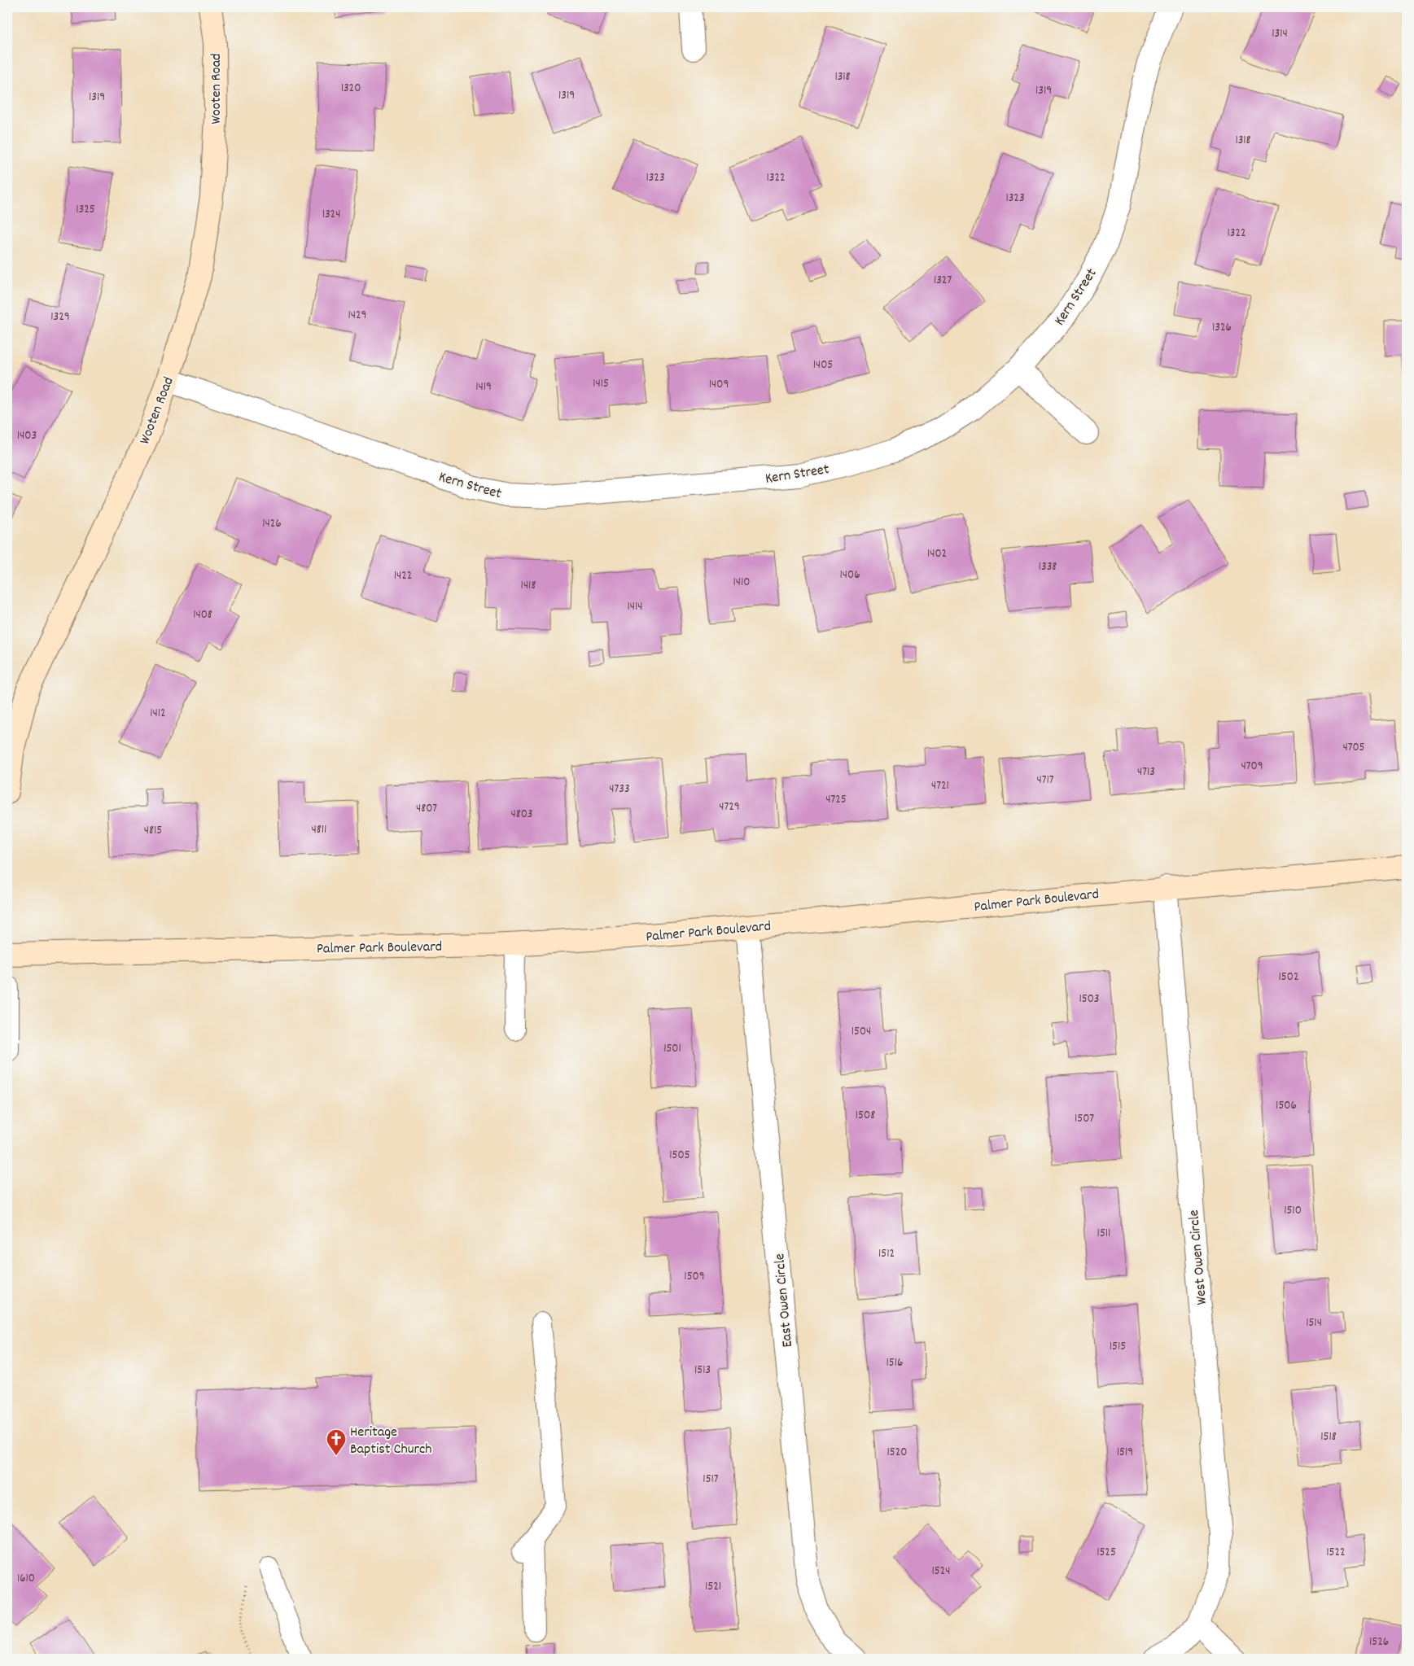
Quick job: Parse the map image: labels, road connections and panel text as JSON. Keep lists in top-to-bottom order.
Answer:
{
  "streets": {
    "main road": ["Wooten Road", "Palmer Park Boulevard"],
    "street": ["Kern Street", "West Owen Circle", "East Owen Circle"]
  },
  "crossings": [
    ["Wooten Road", "Kern Street"],
    ["Palmer Park Boulevard", "West Owen Circle"],
    ["Palmer Park Boulevard", "East Owen Circle"]
  ],
  "places": {
    "church": ["Heritage Baptist Church"]
  },
  "house_numbers": [
    "1314",
    "1318",
    "1320",
    "1319",
    "1319",
    "1319",
    "1318",
    "1323",
    "1322",
    "1323",
    "1325",
    "1324",
    "1322",
    "1327",
    "1429",
    "1329",
    "1326",
    "1405",
    "1415",
    "1409",
    "1419",
    "1403",
    "1426",
    "1402",
    "1338",
    "1406",
    "1422",
    "1410",
    "1418",
    "1414",
    "1408",
    "1412",
    "4705",
    "4709",
    "4713",
    "4717",
    "4721",
    "4733",
    "4725",
    "4729",
    "4807",
    "4803",
    "4811",
    "4815",
    "1502",
    "1503",
    "1504",
    "1501",
    "1506",
    "1508",
    "1507",
    "1505",
    "1510",
    "1511",
    "1512",
    "1509",
    "1514",
    "1515",
    "1516",
    "1513",
    "1518",
    "1520",
    "1519",
    "1517",
    "1525",
    "1522",
    "1524",
    "1610",
    "1521",
    "1526"
  ]
}
